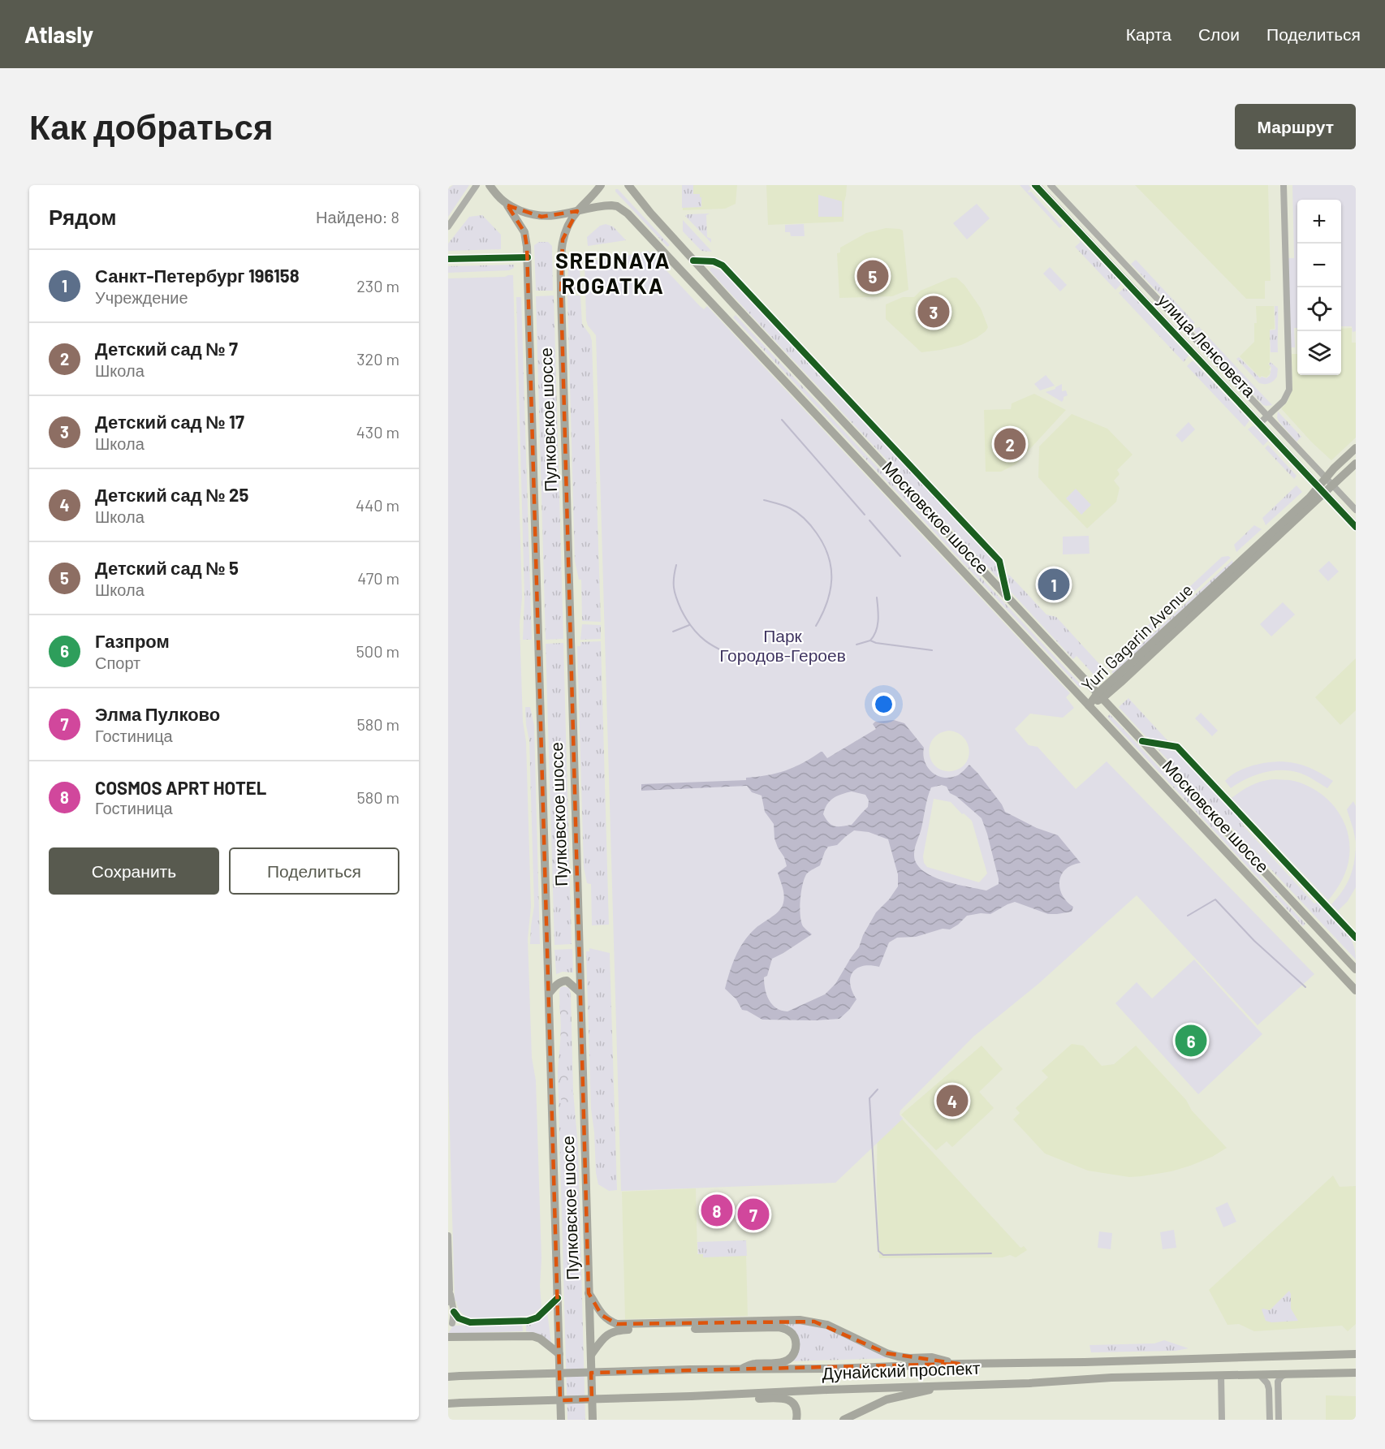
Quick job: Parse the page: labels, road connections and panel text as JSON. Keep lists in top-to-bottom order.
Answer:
{
  "streets": {
    "main road": [
      "Пулковское шоссе",
      "Московское шоссе",
      "Yuri Gagarin Avenue",
      "Дунайский проспект"
    ],
    "street": ["улица Ленсовета"]
  },
  "crossings": [
    ["улица Ленсовета", "Yuri Gagarin Avenue"],
    ["Пулковское шоссе", "Московское шоссе"],
    ["Московское шоссе", "Yuri Gagarin Avenue"]
  ],
  "districts": ["SREDNAYA ROGATKA"],
  "parks": ["Парк Городов-Героев"],
  "page": {
    "header": "Atlasly",
    "nav": ["Карта", "Слои", "Поделиться"],
    "buttons": [
      "Маршрут",
      ["Сохранить", "Поделиться"]
    ],
    "title": "Как добраться",
    "heading": ["Рядом", "Найдено: 8"],
    "map_buttons": ["+", "−"],
    "list": [
      {
        "mark": "1",
        "name": "Санкт-Петербург 196158",
        "note": "Учреждение",
        "value": "230 m"
      },
      {
        "mark": "2",
        "name": "Детский сад № 7",
        "note": "Школа",
        "value": "320 m"
      },
      {
        "mark": "3",
        "name": "Детский сад № 17",
        "note": "Школа",
        "value": "430 m"
      },
      {
        "mark": "4",
        "name": "Детский сад № 25",
        "note": "Школа",
        "value": "440 m"
      },
      {
        "mark": "5",
        "name": "Детский сад № 5",
        "note": "Школа",
        "value": "470 m"
      },
      {
        "mark": "6",
        "name": "Газпром",
        "note": "Спорт",
        "value": "500 m"
      },
      {
        "mark": "7",
        "name": "Элма Пулково",
        "note": "Гостиница",
        "value": "580 m"
      },
      {
        "mark": "8",
        "name": "COSMOS APRT HOTEL",
        "note": "Гостиница",
        "value": "580 m"
      }
    ],
    "pins": [
      "5",
      "3",
      "2",
      "1",
      "6",
      "4",
      "8",
      "7"
    ]
  }
}
